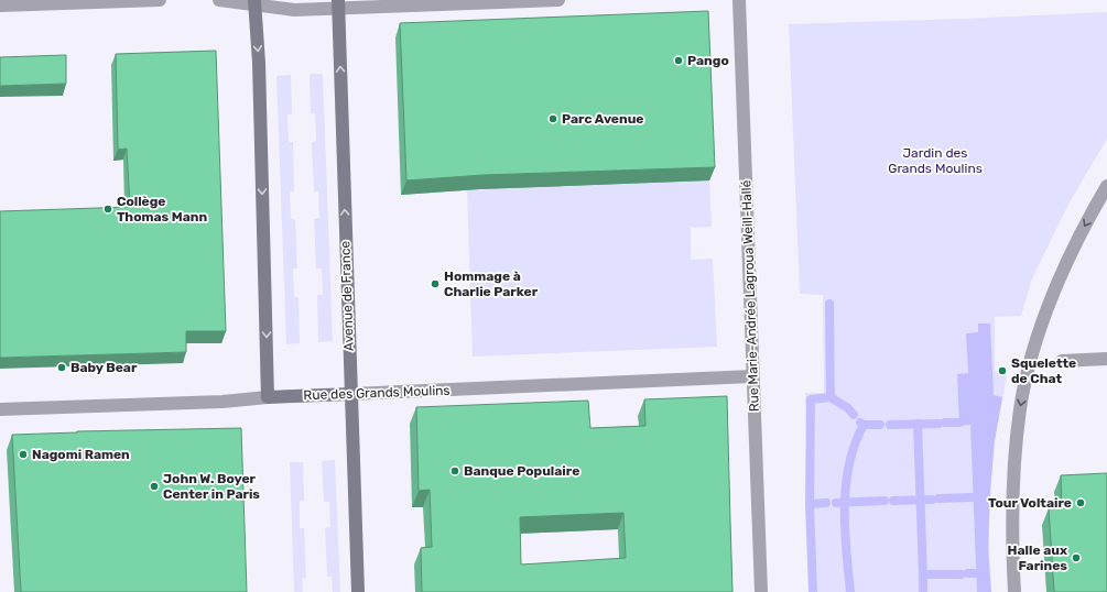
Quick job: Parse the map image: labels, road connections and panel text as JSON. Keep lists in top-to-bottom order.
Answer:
{
  "streets": {
    "street": ["Avenue de France", "Rue Marie-Andrée Lagroua Weill-Hallé", "Rue des Grands Moulins"]
  },
  "crossings": [
    ["Avenue de France", "Rue des Grands Moulins"],
    ["Rue Marie-Andrée Lagroua Weill-Hallé", "Rue des Grands Moulins"]
  ],
  "parks": ["Jardin des Grands Moulins"],
  "places": [
    "Pango",
    "Parc Avenue",
    "Collège Thomas Mann",
    "Hommage à Charlie Parker",
    "Baby Bear",
    "Squelette de Chat",
    "Nagomi Ramen",
    "Banque Populaire",
    "John W. Boyer Center in Paris",
    "Tour Voltaire",
    "Halle aux Farines"
  ]
}
